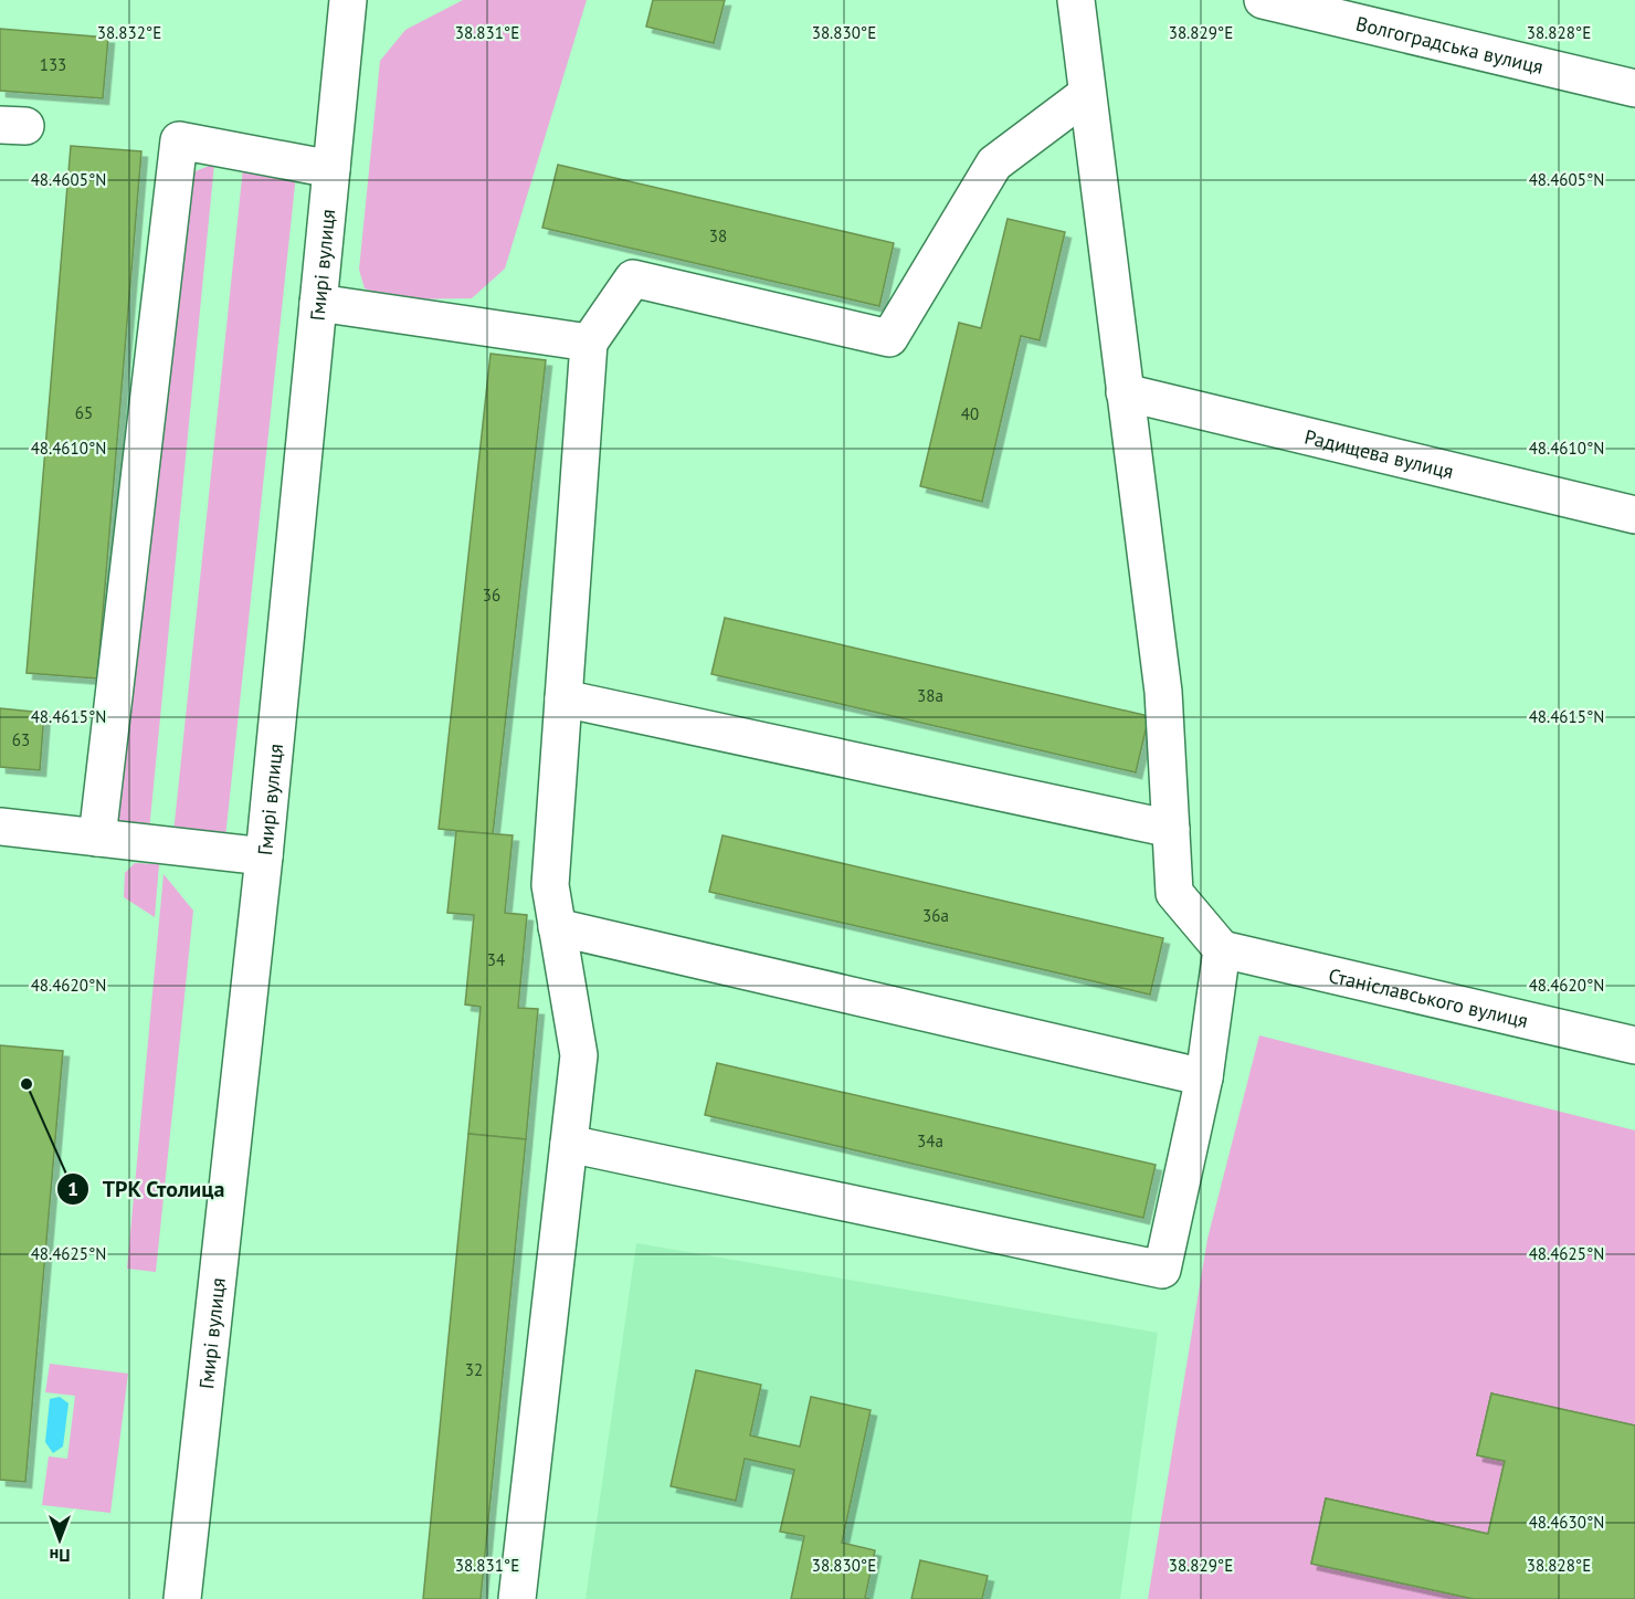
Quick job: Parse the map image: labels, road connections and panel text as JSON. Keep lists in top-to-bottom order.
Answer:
{
  "streets": {
    "street": [
      "Волгоградська вулиця",
      "Гмирі вулиця",
      "Радищева вулиця",
      "Станіславського вулиця"
    ]
  },
  "places": ["ТРК Столица"],
  "house_numbers": [
    "133",
    "38",
    "65",
    "40",
    "36",
    "38а",
    "63",
    "36а",
    "34",
    "34а",
    "32"
  ],
  "north": "bottom",
  "coordinates": [
    "38.832°E",
    "38.831°E",
    "38.830°E",
    "38.829°E",
    "38.828°E",
    "48.4605°N",
    "48.4610°N",
    "48.4615°N",
    "48.4620°N",
    "48.4625°N",
    "48.4630°N"
  ]
}
